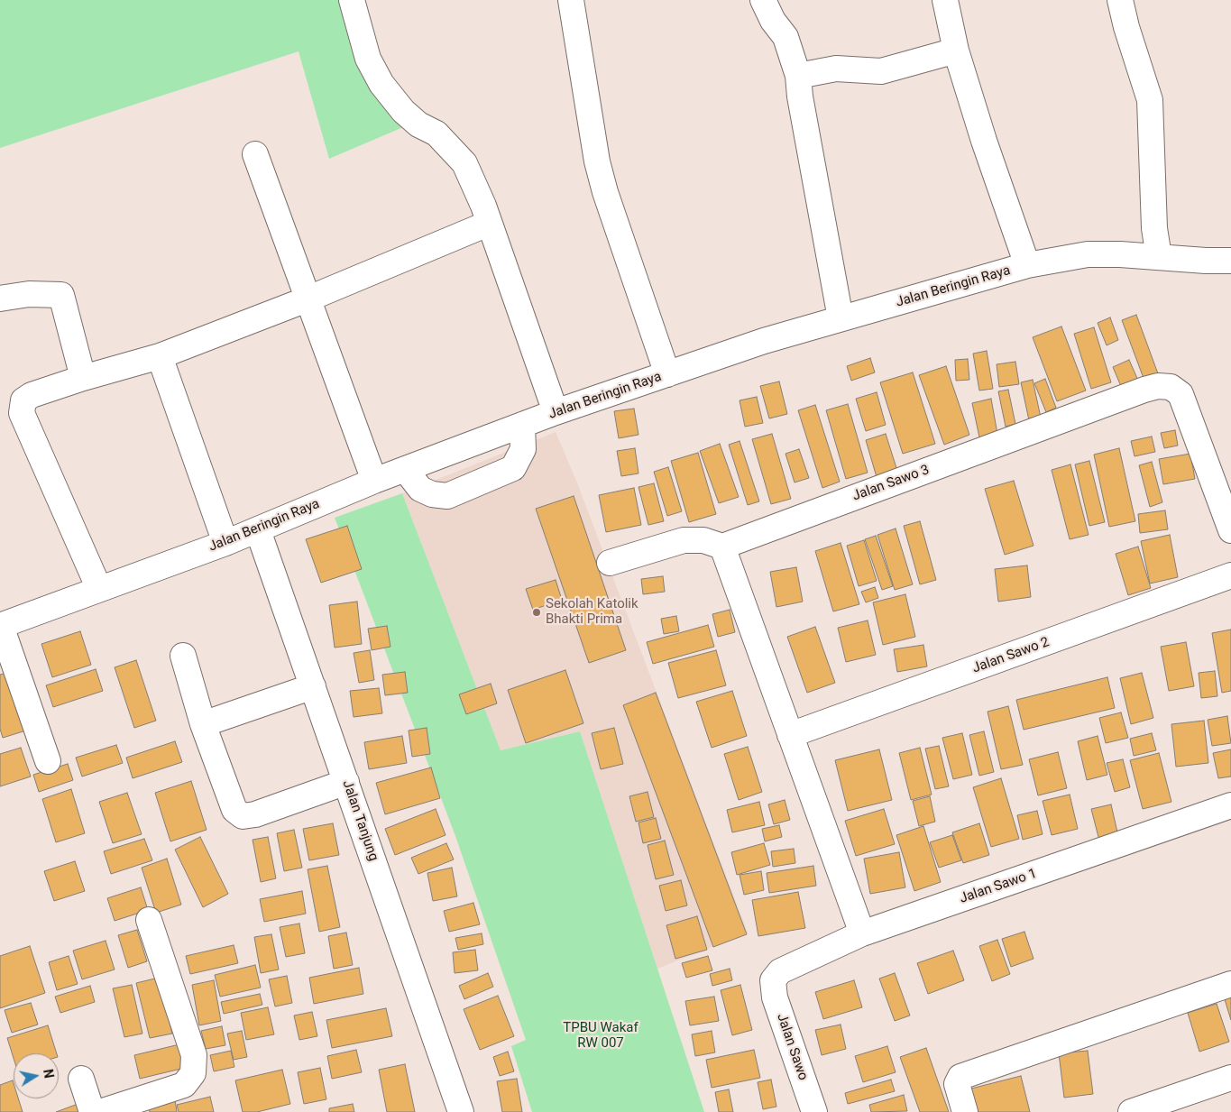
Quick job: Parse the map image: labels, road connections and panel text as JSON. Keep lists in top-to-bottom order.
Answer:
{
  "streets": {
    "street": [
      "Jalan Beringin Raya",
      "Jalan Sawo 3",
      "Jalan Sawo 2",
      "Jalan Tanjung",
      "Jalan Sawo 1",
      "Jalan Sawo"
    ]
  },
  "crossings": [
    ["Jalan Beringin Raya", "Jalan Tanjung"],
    ["Jalan Sawo 1", "Jalan Sawo"]
  ],
  "parks": ["TPBU Wakaf RW 007"],
  "places": ["Sekolah Katolik Bhakti Prima"],
  "north": "right"
}
